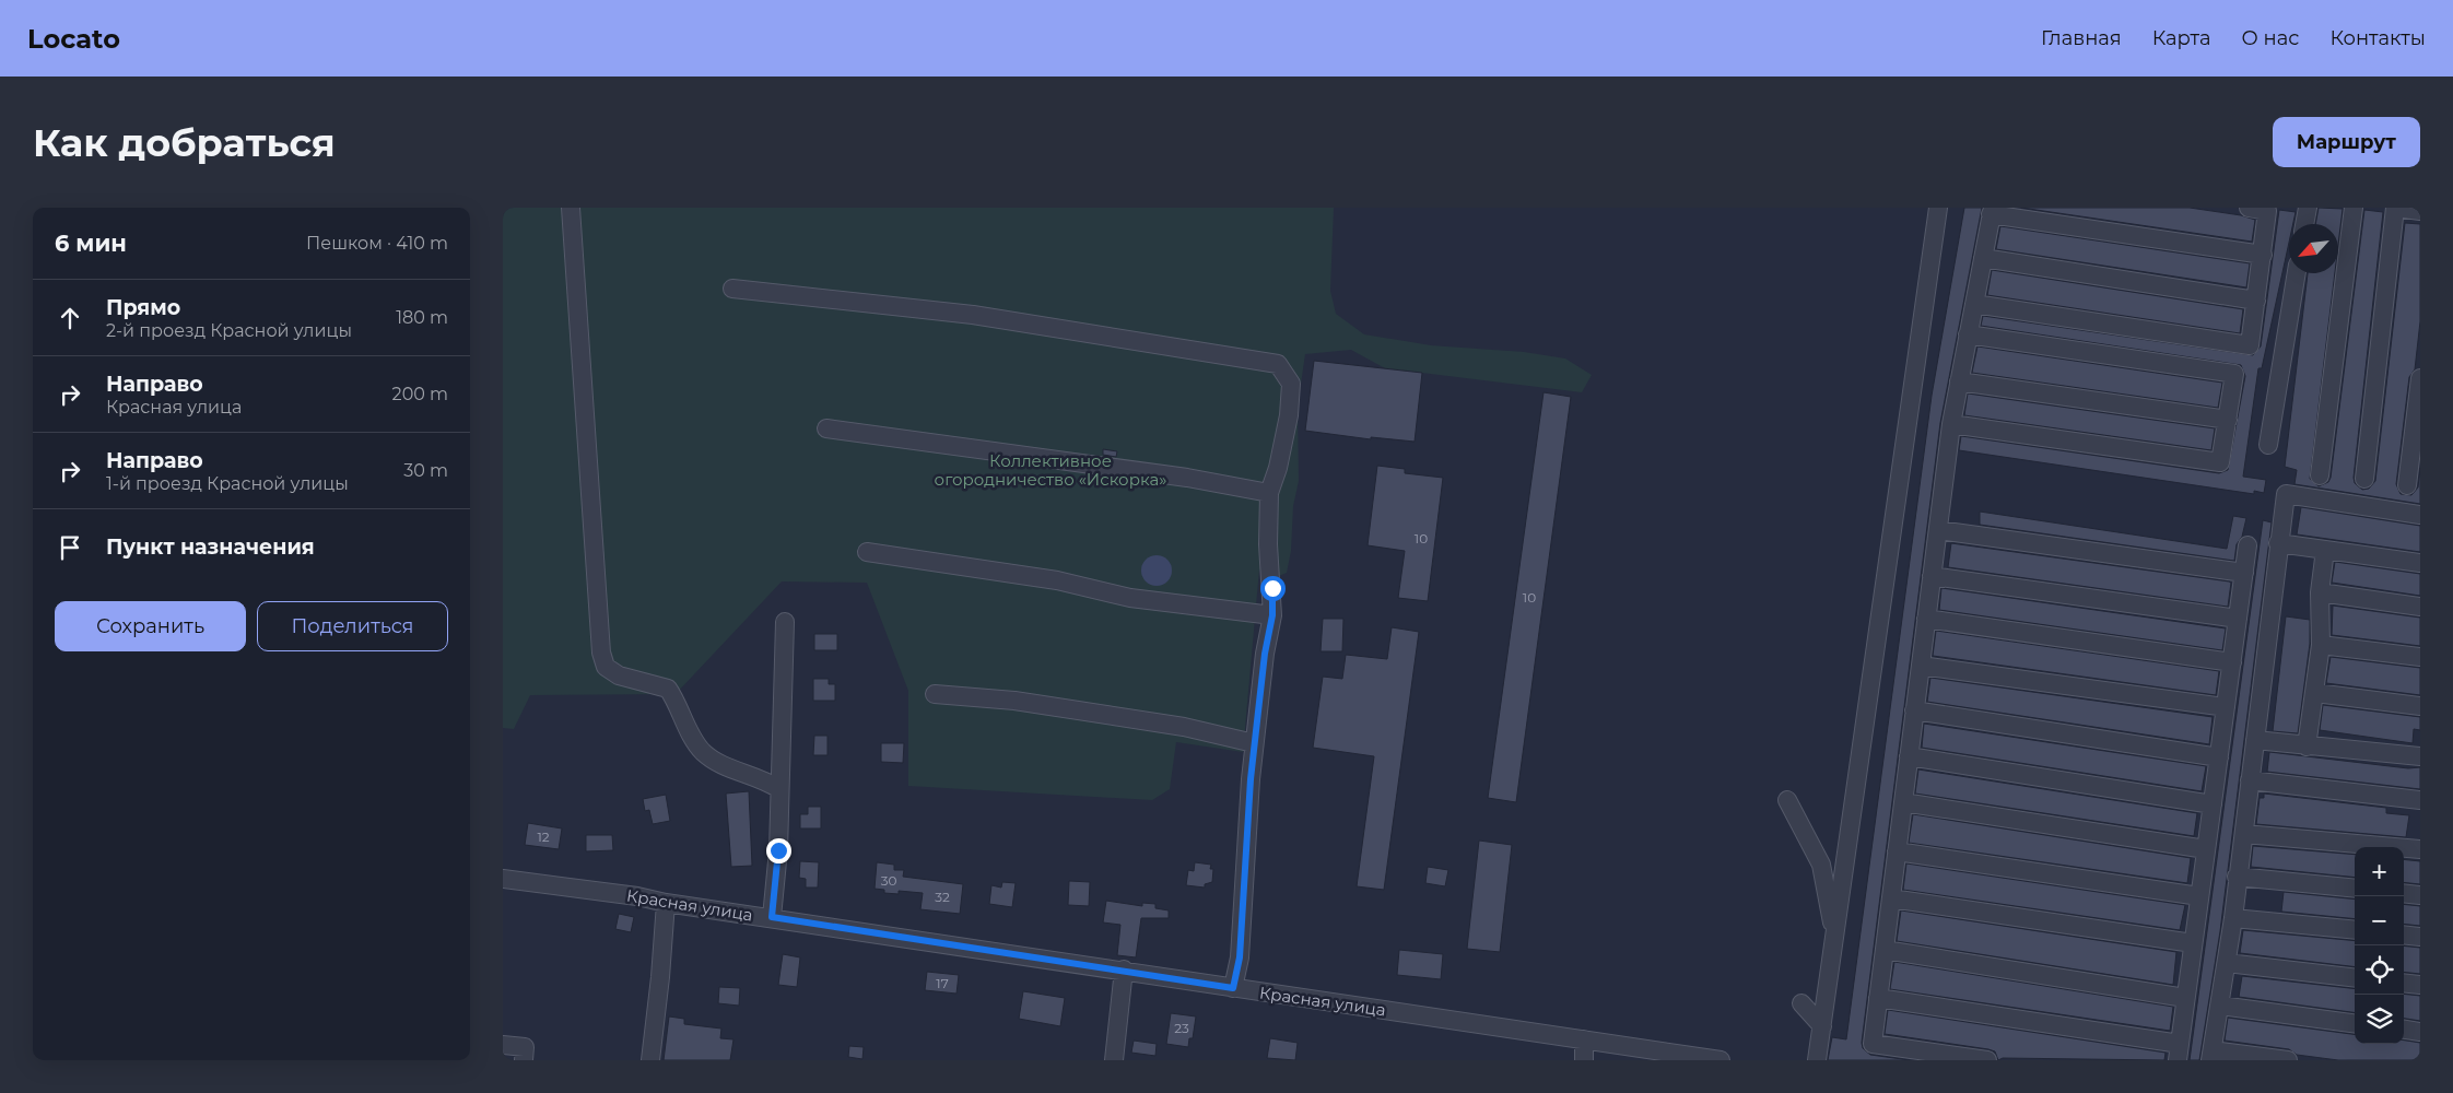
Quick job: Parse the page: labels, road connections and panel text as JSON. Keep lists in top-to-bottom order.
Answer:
{
  "streets": {
    "street": ["Красная улица"]
  },
  "parks": ["Коллективное огородничество «Искорка»"],
  "house_numbers": [
    "10",
    "10",
    "12",
    "30",
    "32",
    "17",
    "23"
  ],
  "north": "bottom left",
  "page": {
    "header": "Locato",
    "nav": [
      "Главная",
      "Карта",
      "О нас",
      "Контакты"
    ],
    "buttons": [
      "Маршрут",
      ["Сохранить", "Поделиться"]
    ],
    "title": "Как добраться",
    "heading": ["6 мин", "Пешком · 410 m"],
    "list": [
      ["Прямо", "2-й проезд Красной улицы", "180 m"],
      ["Направо", "Красная улица", "200 m"],
      ["Направо", "1-й проезд Красной улицы", "30 m"],
      "Пункт назначения"
    ],
    "map_buttons": ["+", "−"]
  }
}
